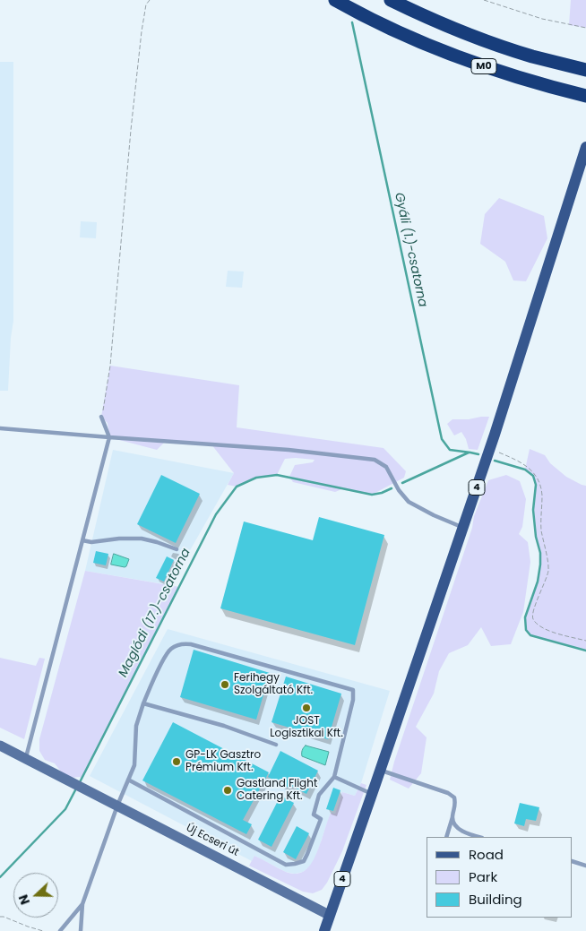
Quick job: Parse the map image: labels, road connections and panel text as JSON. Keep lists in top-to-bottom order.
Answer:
{
  "streets": {
    "highway": ["M0"],
    "main road": ["4", "Új Ecseri út"]
  },
  "crossings": [
    ["4", "Új Ecseri út"]
  ],
  "water": ["Gyáli (1.)-csatorna", "Maglódi (17.)-csatorna"],
  "places": [
    "Ferihegy Szolgáltató Kft.",
    "JOST Logisztikai Kft.",
    "GP-LK Gasztro Prémium Kft.",
    "Gastland Flight Catering Kft."
  ],
  "legend": ["Road", "Park", "Building"],
  "north": "left"
}
